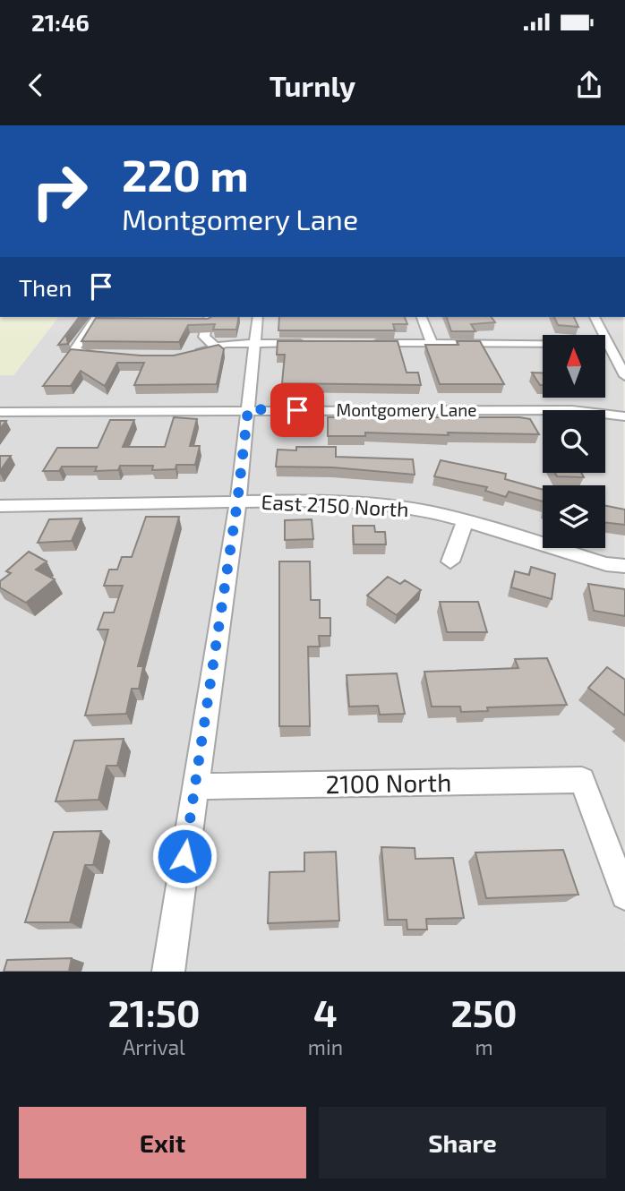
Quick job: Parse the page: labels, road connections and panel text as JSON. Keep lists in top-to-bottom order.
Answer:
{
  "streets": {
    "street": ["Montgomery Lane", "East 2150 North", "2100 North"]
  },
  "north": "top",
  "page": {
    "status": "21:46",
    "header": "Turnly",
    "turn": ["220 m", "Montgomery Lane"],
    "then": "Then",
    "eta": [
      "21:50",
      "Arrival",
      "4",
      "min",
      "250",
      "m"
    ],
    "buttons": ["Exit", "Share"]
  }
}
